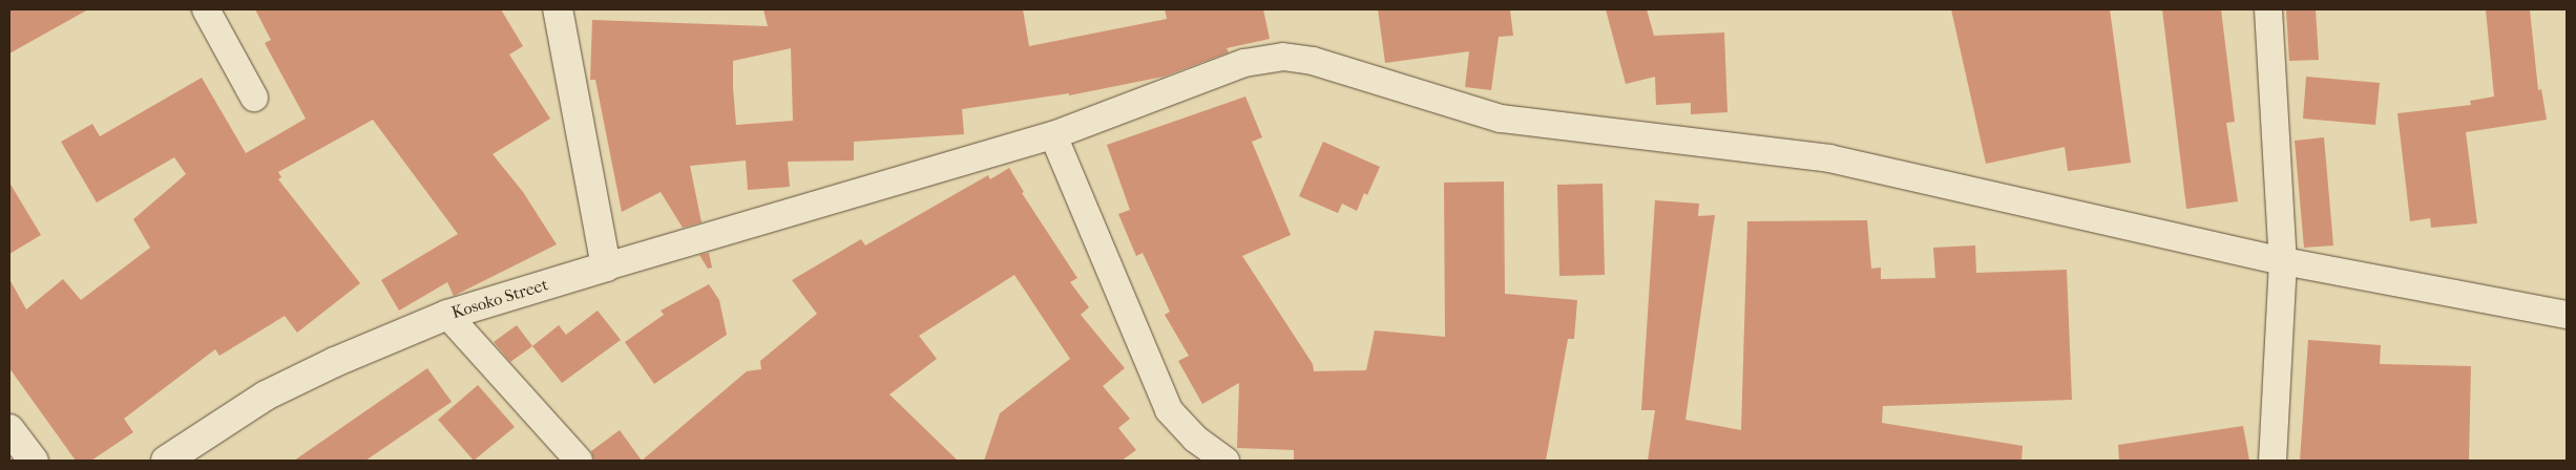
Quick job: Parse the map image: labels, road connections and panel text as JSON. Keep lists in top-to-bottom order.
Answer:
{
  "streets": {
    "street": ["Kosoko Street"]
  }
}
